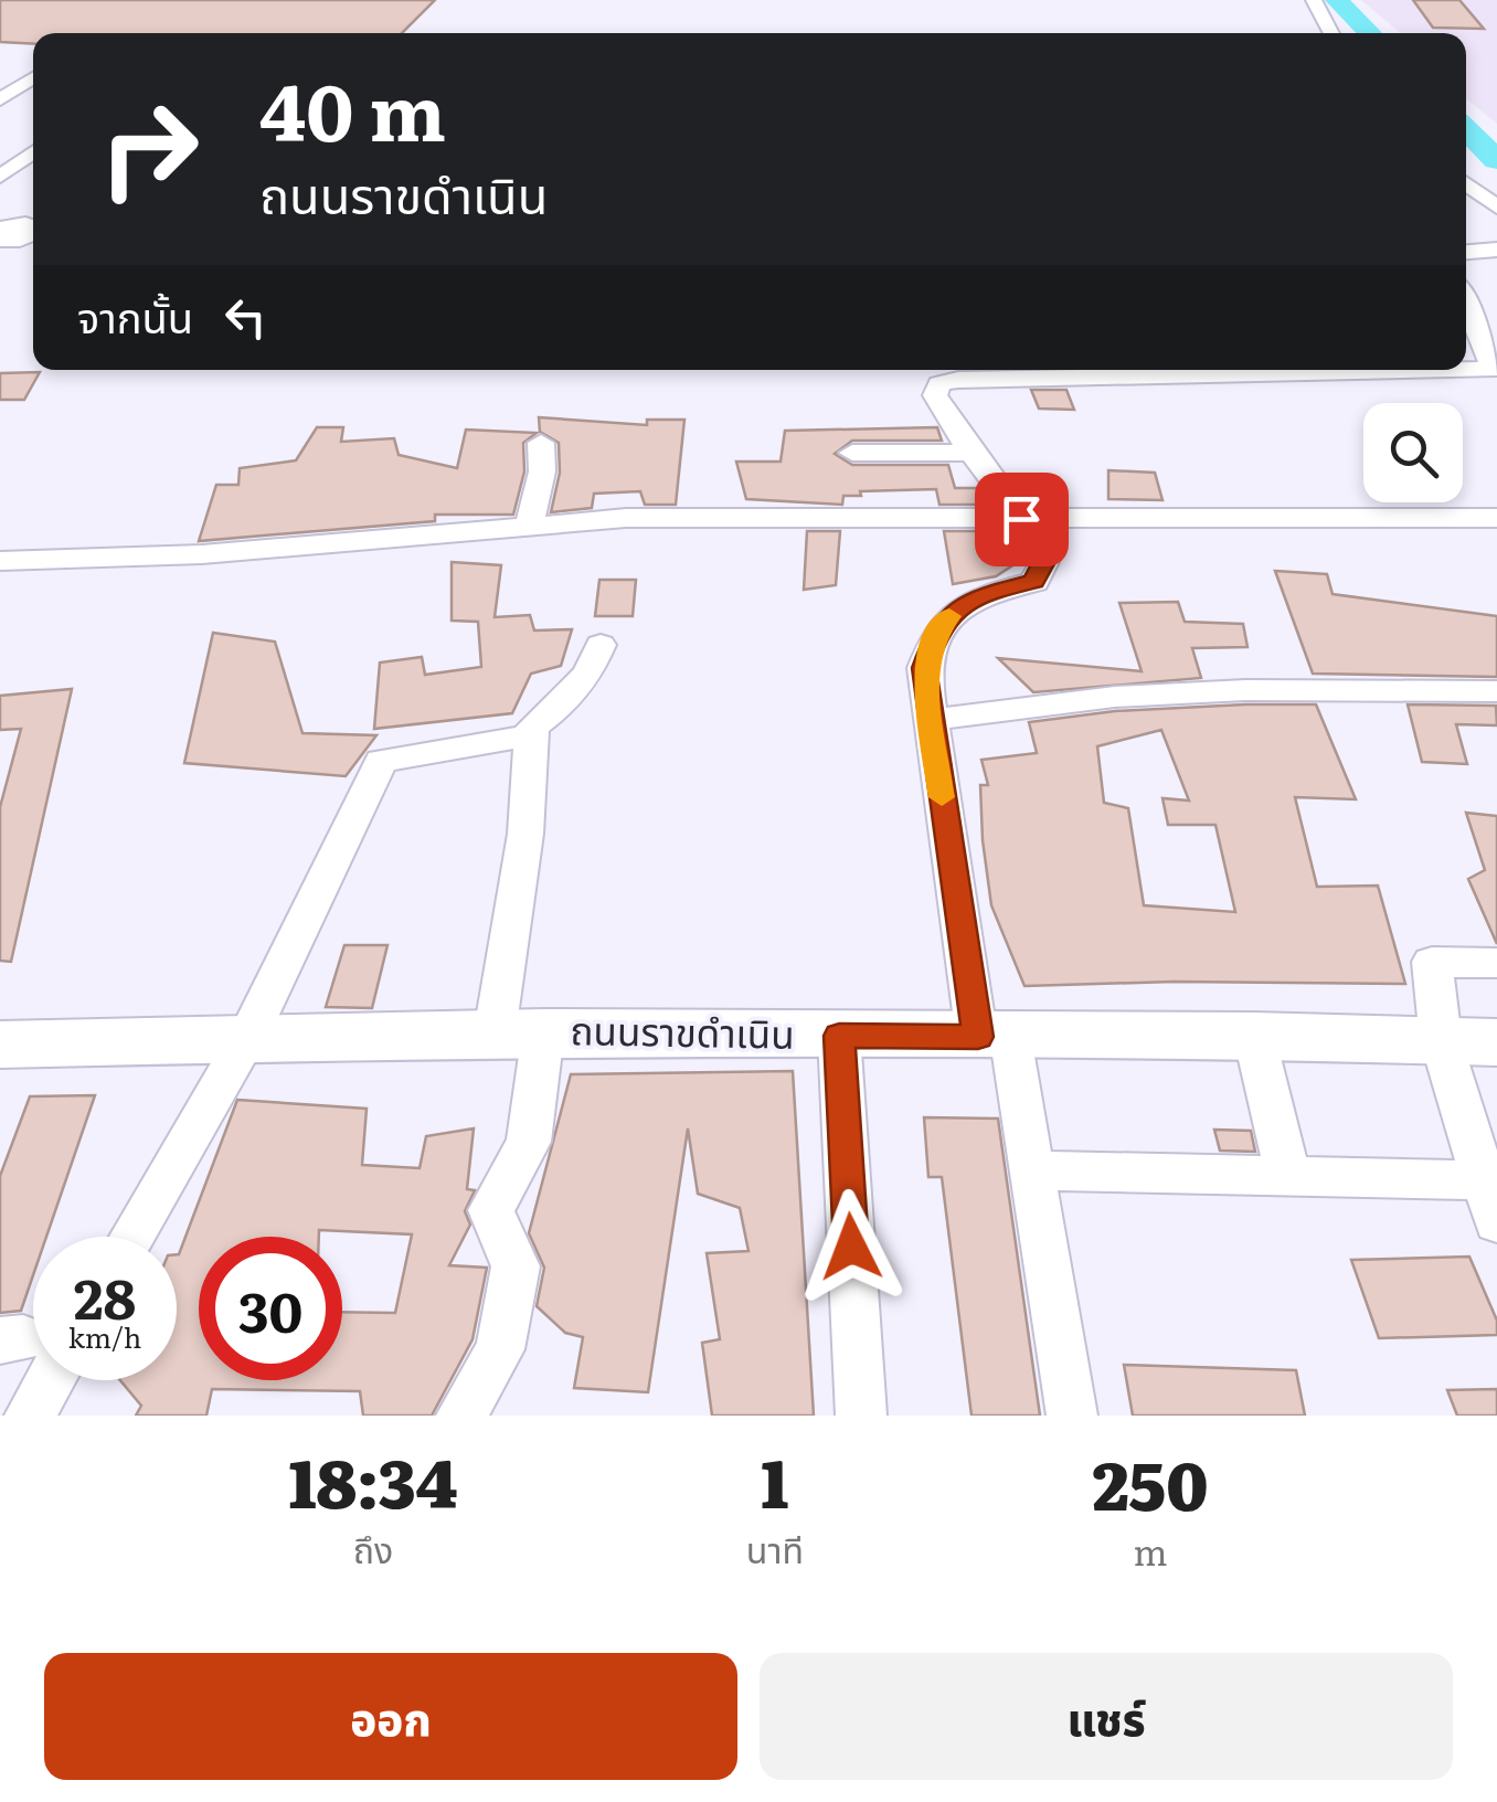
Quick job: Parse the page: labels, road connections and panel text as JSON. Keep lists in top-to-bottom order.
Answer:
{
  "streets": {
    "main road": ["ถนนราขดำเนิน"]
  },
  "page": {
    "turn": ["40 m", "ถนนราขดำเนิน"],
    "then": "จากนั้น",
    "speed": "28 km/h",
    "limit": "30",
    "eta": [
      "18:34",
      "ถึง",
      "1",
      "นาที",
      "250",
      "m"
    ],
    "buttons": ["ออก", "แชร์"]
  }
}
